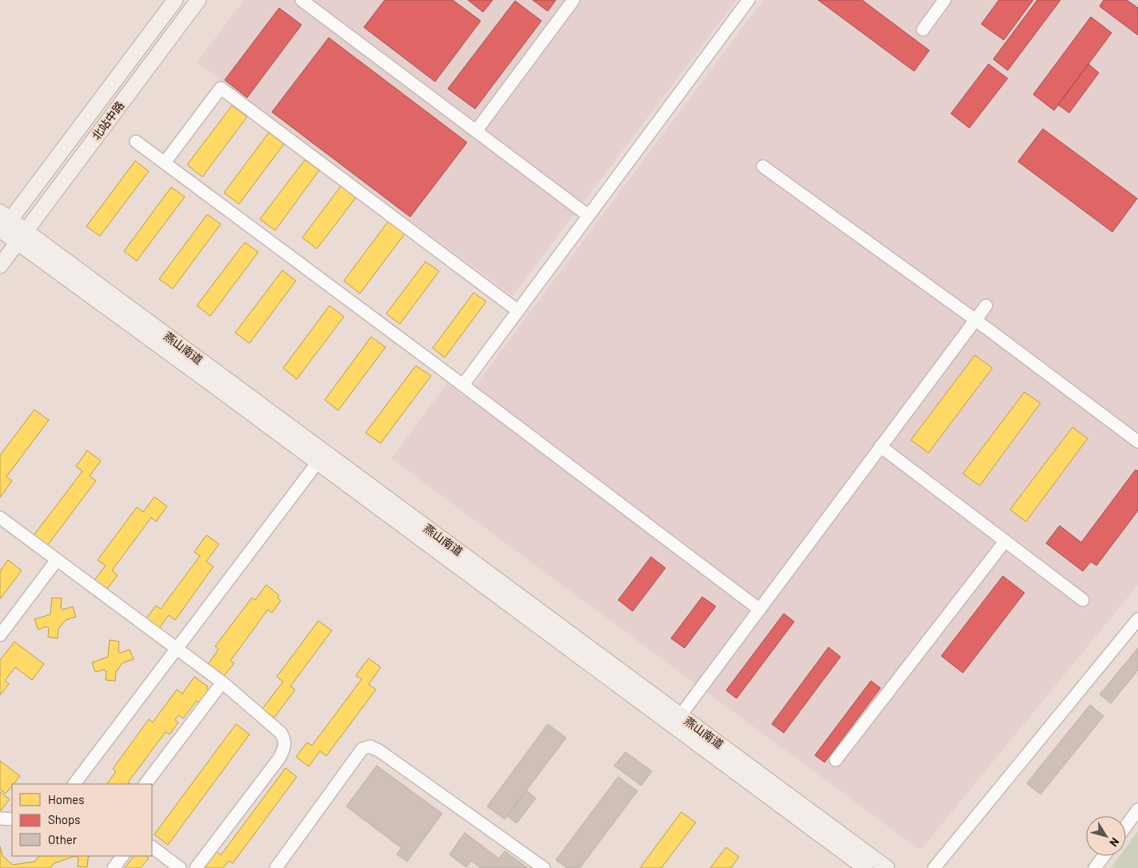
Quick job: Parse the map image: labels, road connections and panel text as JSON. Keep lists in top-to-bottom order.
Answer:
{
  "streets": {
    "main road": ["北站中路", "燕山南道"]
  },
  "crossings": [
    ["北站中路", "燕山南道"]
  ],
  "legend": ["Homes", "Shops", "Other"],
  "north": "bottom right"
}
